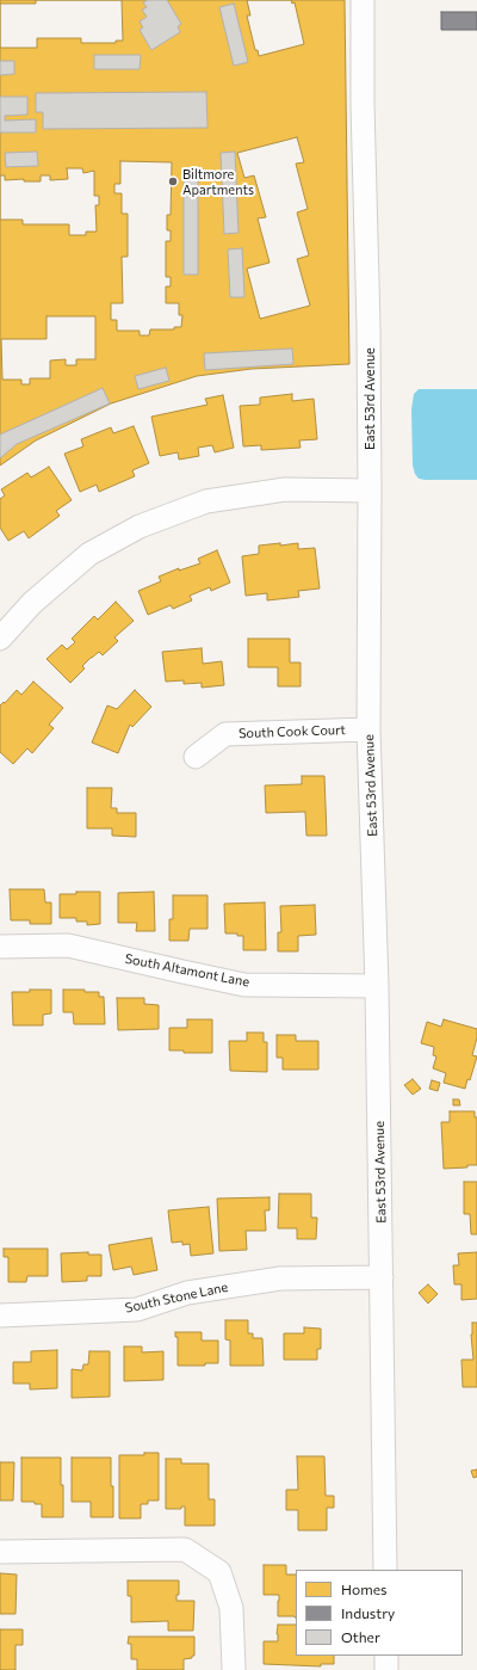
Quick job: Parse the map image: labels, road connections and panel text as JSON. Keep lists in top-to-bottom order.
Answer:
{
  "streets": {
    "street": [
      "East 53rd Avenue",
      "South Cook Court",
      "South Altamont Lane",
      "South Stone Lane"
    ]
  },
  "crossings": [
    ["East 53rd Avenue", "South Cook Court"],
    ["East 53rd Avenue", "South Altamont Lane"],
    ["East 53rd Avenue", "South Stone Lane"]
  ],
  "places": ["Biltmore Apartments"],
  "legend": ["Homes", "Industry", "Other"]
}
